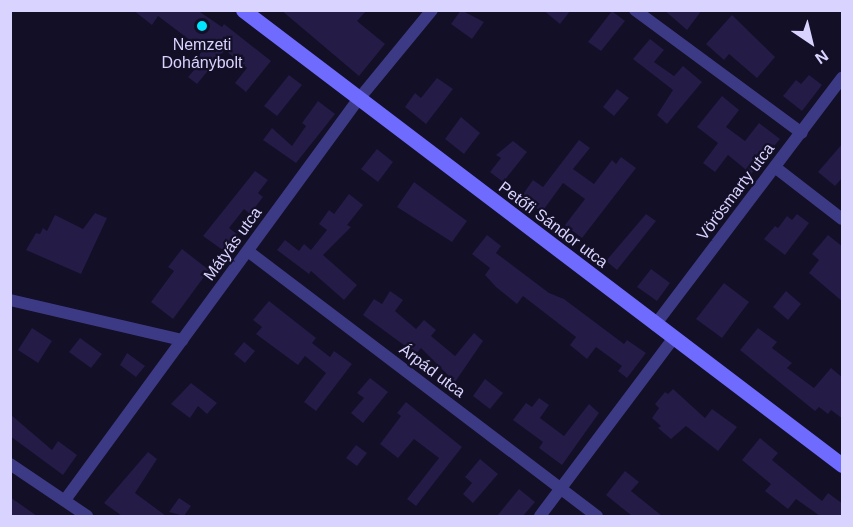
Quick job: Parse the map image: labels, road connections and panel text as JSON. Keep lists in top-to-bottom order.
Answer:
{
  "streets": {
    "main road": ["Petőfi Sándor utca"],
    "street": ["Vörösmarty utca", "Mátyás utca", "Árpád utca"]
  },
  "crossings": [
    ["Vörösmarty utca", "Petőfi Sándor utca"],
    ["Petőfi Sándor utca", "Mátyás utca"],
    ["Mátyás utca", "Árpád utca"]
  ],
  "places": ["Nemzeti Dohánybolt"],
  "north": "bottom right"
}
